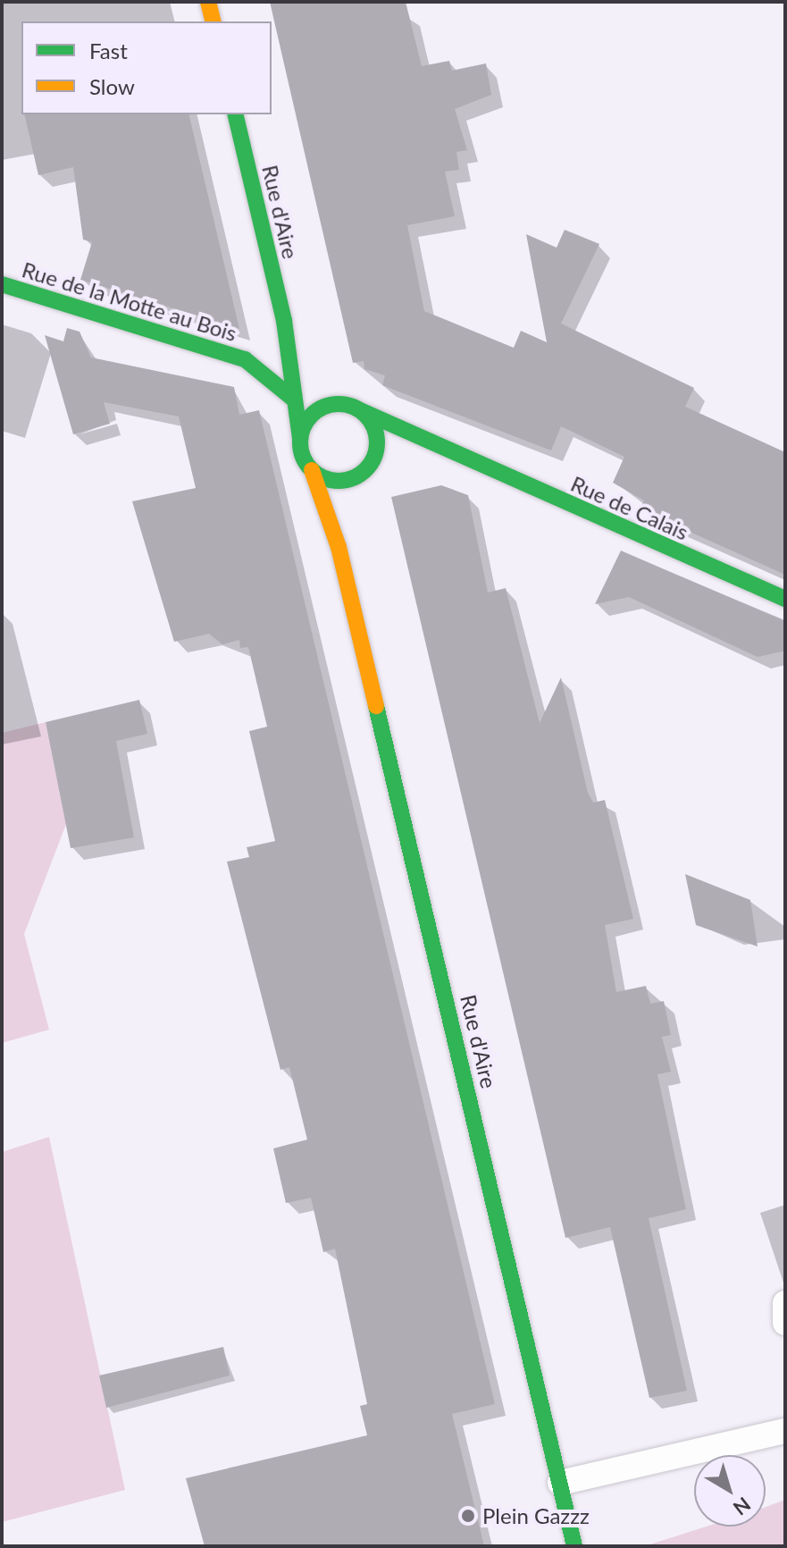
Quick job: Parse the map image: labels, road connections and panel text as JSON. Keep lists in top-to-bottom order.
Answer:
{
  "streets": {
    "main road": ["Rue d'Aire", "Rue de la Motte au Bois", "Rue de Calais"]
  },
  "crossings": [
    ["Rue d'Aire", "Rue de la Motte au Bois"],
    ["Rue d'Aire", "Rue de Calais"]
  ],
  "places": ["Plein Gazzz"],
  "legend": ["Fast", "Slow"],
  "north": "bottom right"
}
